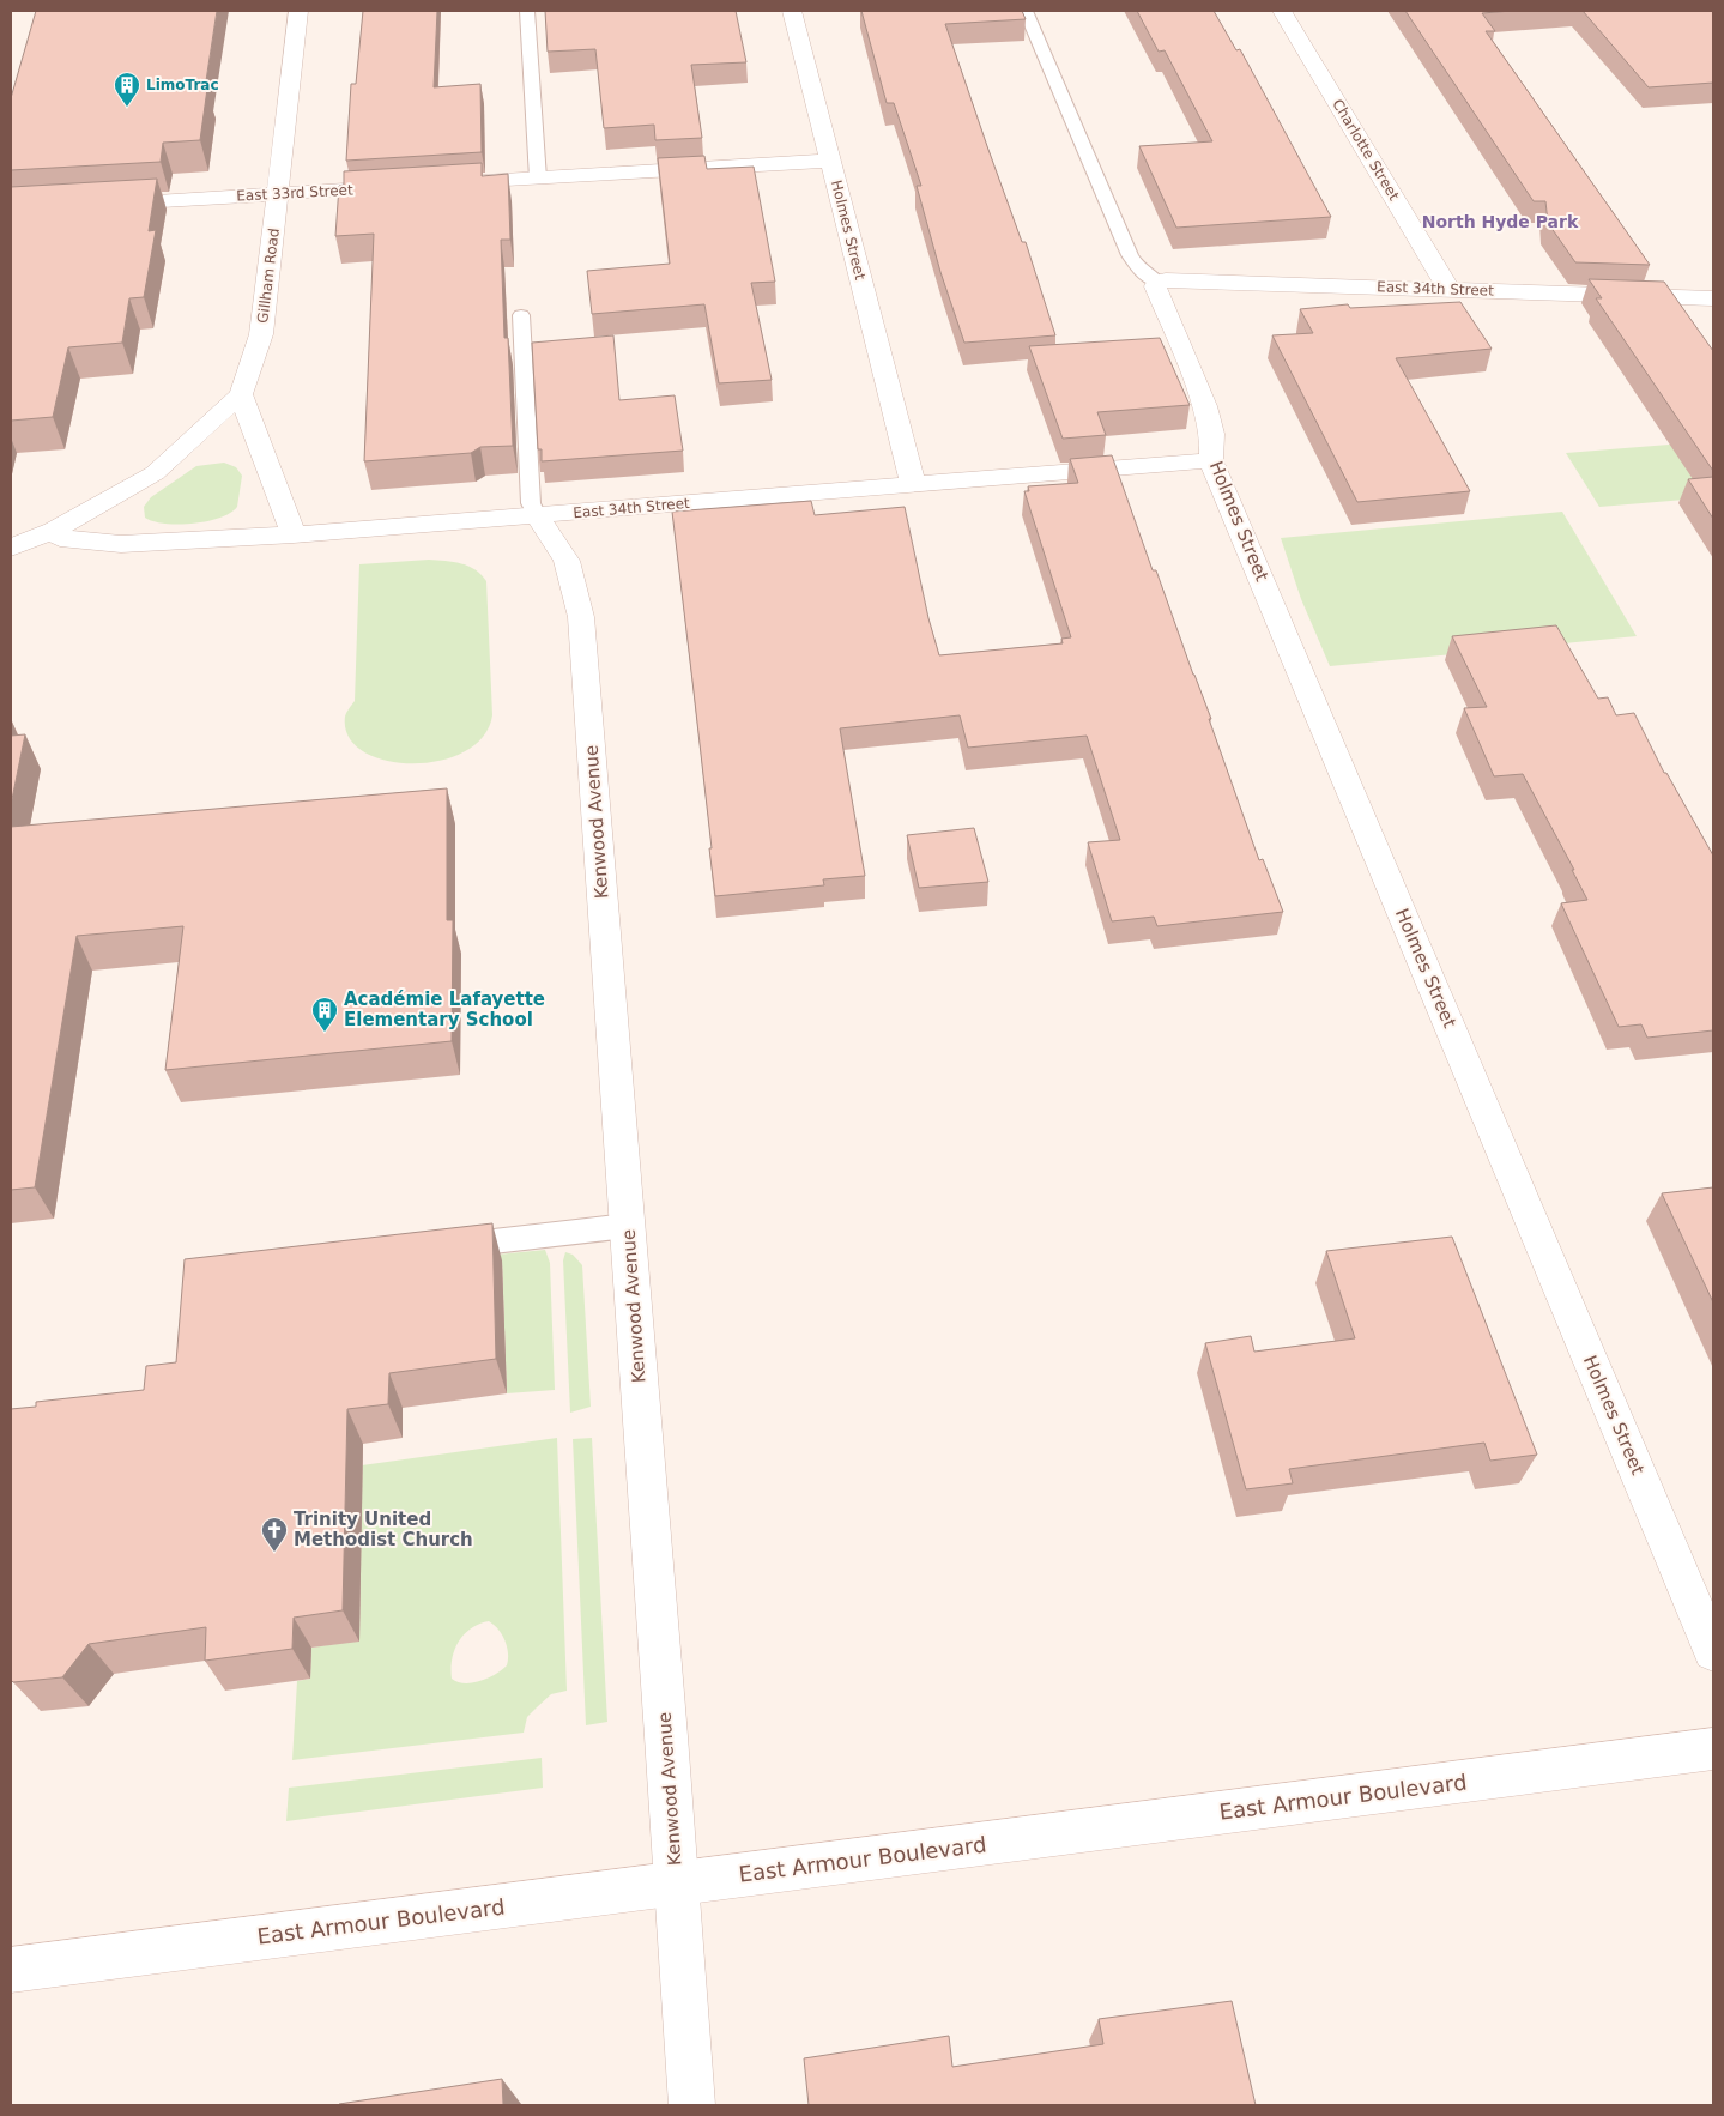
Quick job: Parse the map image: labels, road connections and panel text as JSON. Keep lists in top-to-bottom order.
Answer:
{
  "streets": {
    "street": [
      "Charlotte Street",
      "East 33rd Street",
      "Holmes Street",
      "Gillham Road",
      "East 34th Street",
      "Kenwood Avenue",
      "East Armour Boulevard"
    ]
  },
  "crossings": [
    ["Charlotte Street", "East 34th Street"],
    ["East 33rd Street", "Gillham Road"],
    ["Holmes Street", "East 34th Street"],
    ["Gillham Road", "East 34th Street"],
    ["East 34th Street", "Kenwood Avenue"],
    ["Kenwood Avenue", "East Armour Boulevard"]
  ],
  "districts": ["North Hyde Park"],
  "places": {
    "building": ["LimoTrac", "Académie Lafayette Elementary School"],
    "church": ["Trinity United Methodist Church"]
  }
}
